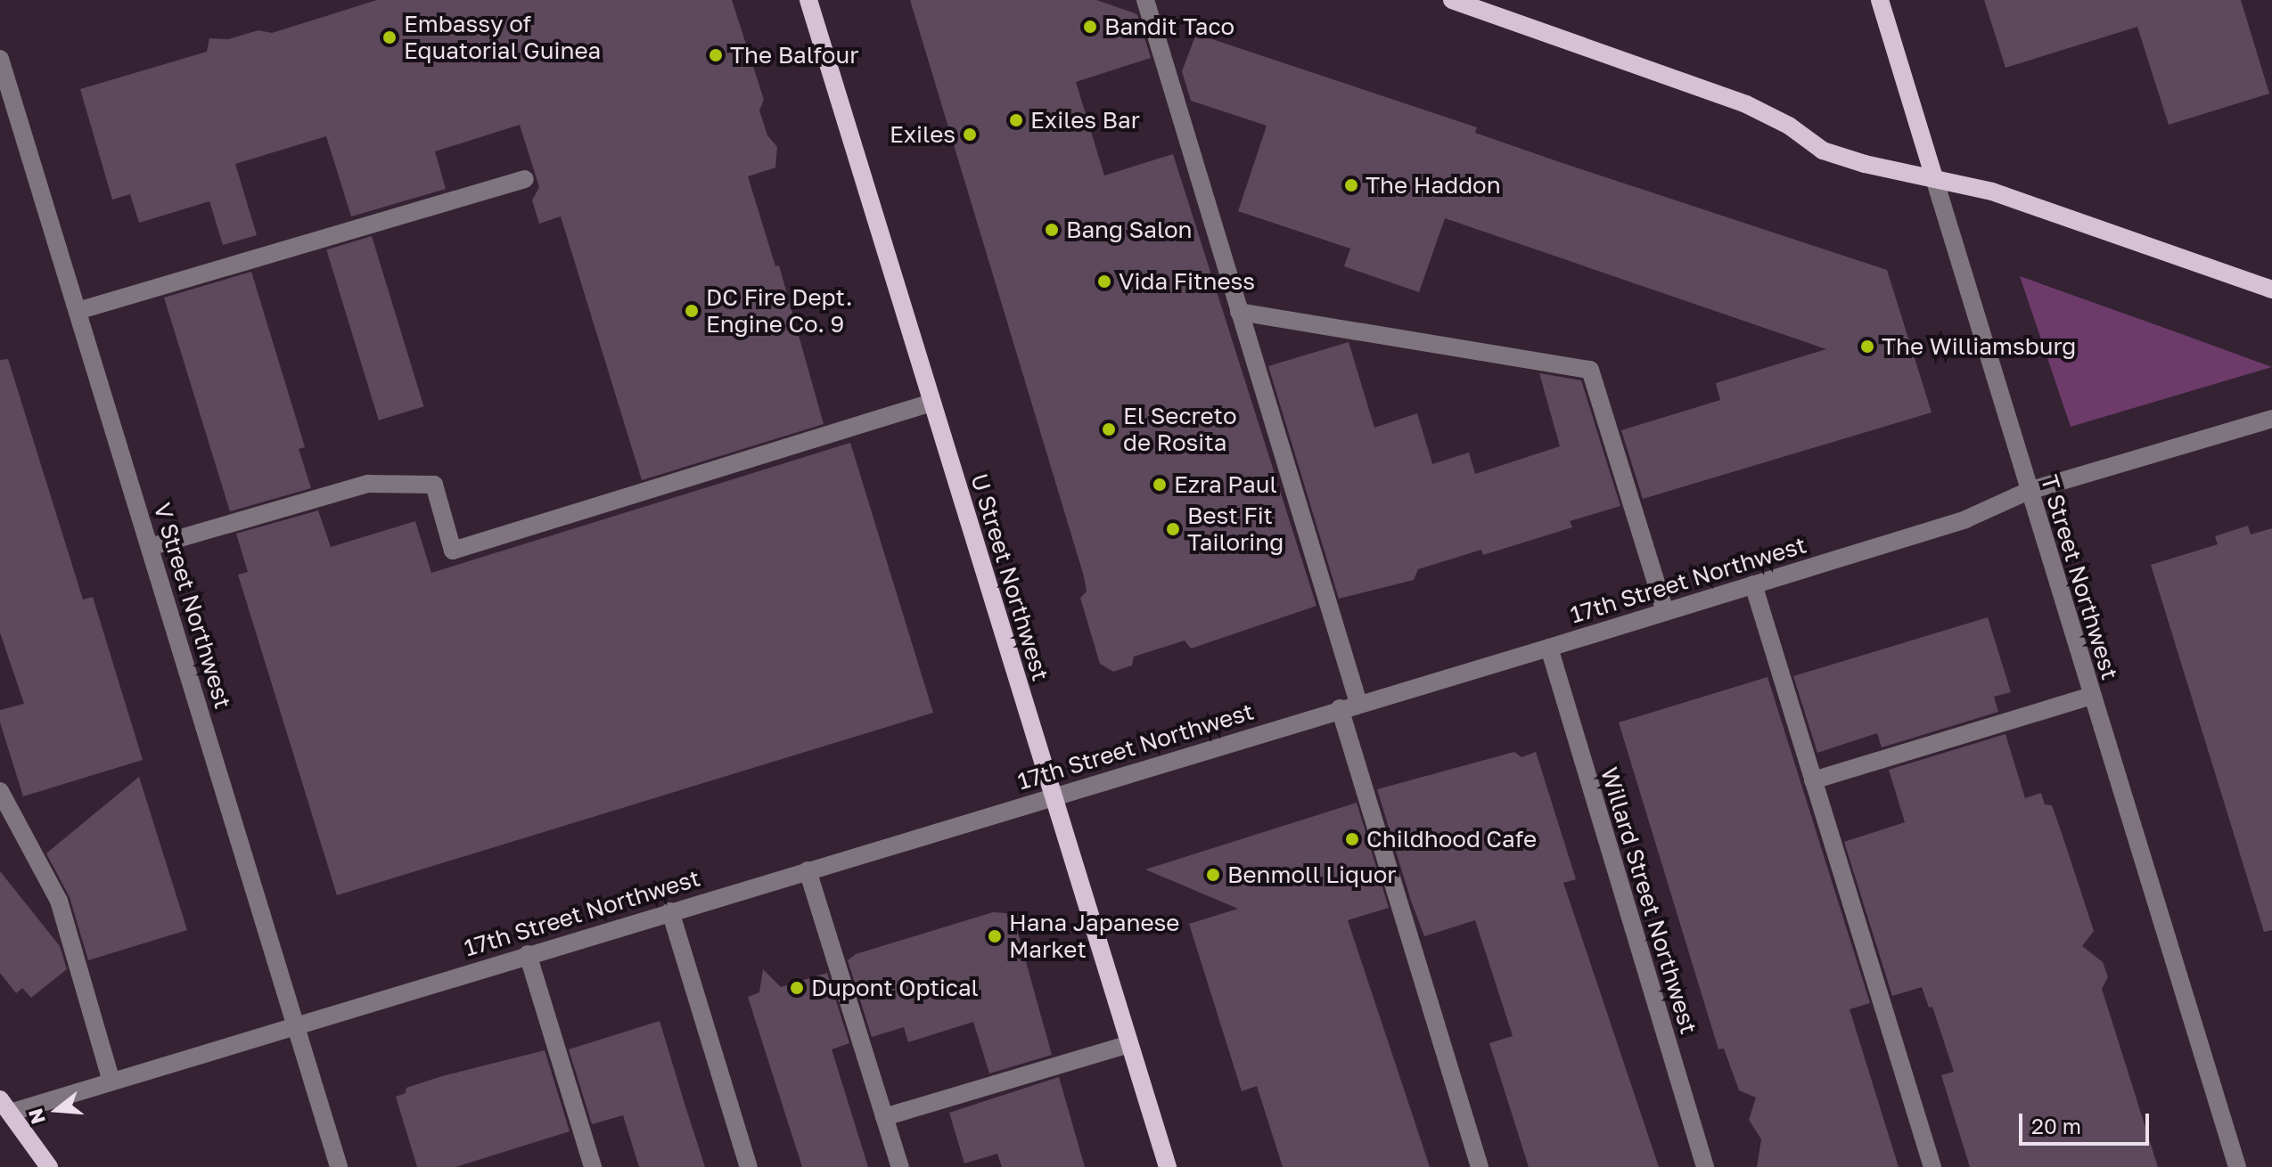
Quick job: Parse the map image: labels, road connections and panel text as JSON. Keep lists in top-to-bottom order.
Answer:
{
  "streets": {
    "main road": ["U Street Northwest", "T Street Northwest"],
    "street": ["17th Street Northwest", "V Street Northwest", "Willard Street Northwest"]
  },
  "crossings": [
    ["U Street Northwest", "17th Street Northwest"],
    ["T Street Northwest", "17th Street Northwest"],
    ["17th Street Northwest", "V Street Northwest"],
    ["17th Street Northwest", "Willard Street Northwest"]
  ],
  "places": [
    "Bandit Taco",
    "Embassy of Equatorial Guinea",
    "The Balfour",
    "Exiles Bar",
    "Exiles",
    "The Haddon",
    "Bang Salon",
    "Vida Fitness",
    "DC Fire Dept. Engine Co. 9",
    "The Williamsburg",
    "El Secreto de Rosita",
    "Ezra Paul",
    "Best Fit Tailoring",
    "Childhood Cafe",
    "Benmoll Liquor",
    "Hana Japanese Market",
    "Dupont Optical"
  ],
  "scale_bar": "20 m",
  "north": "left"
}
